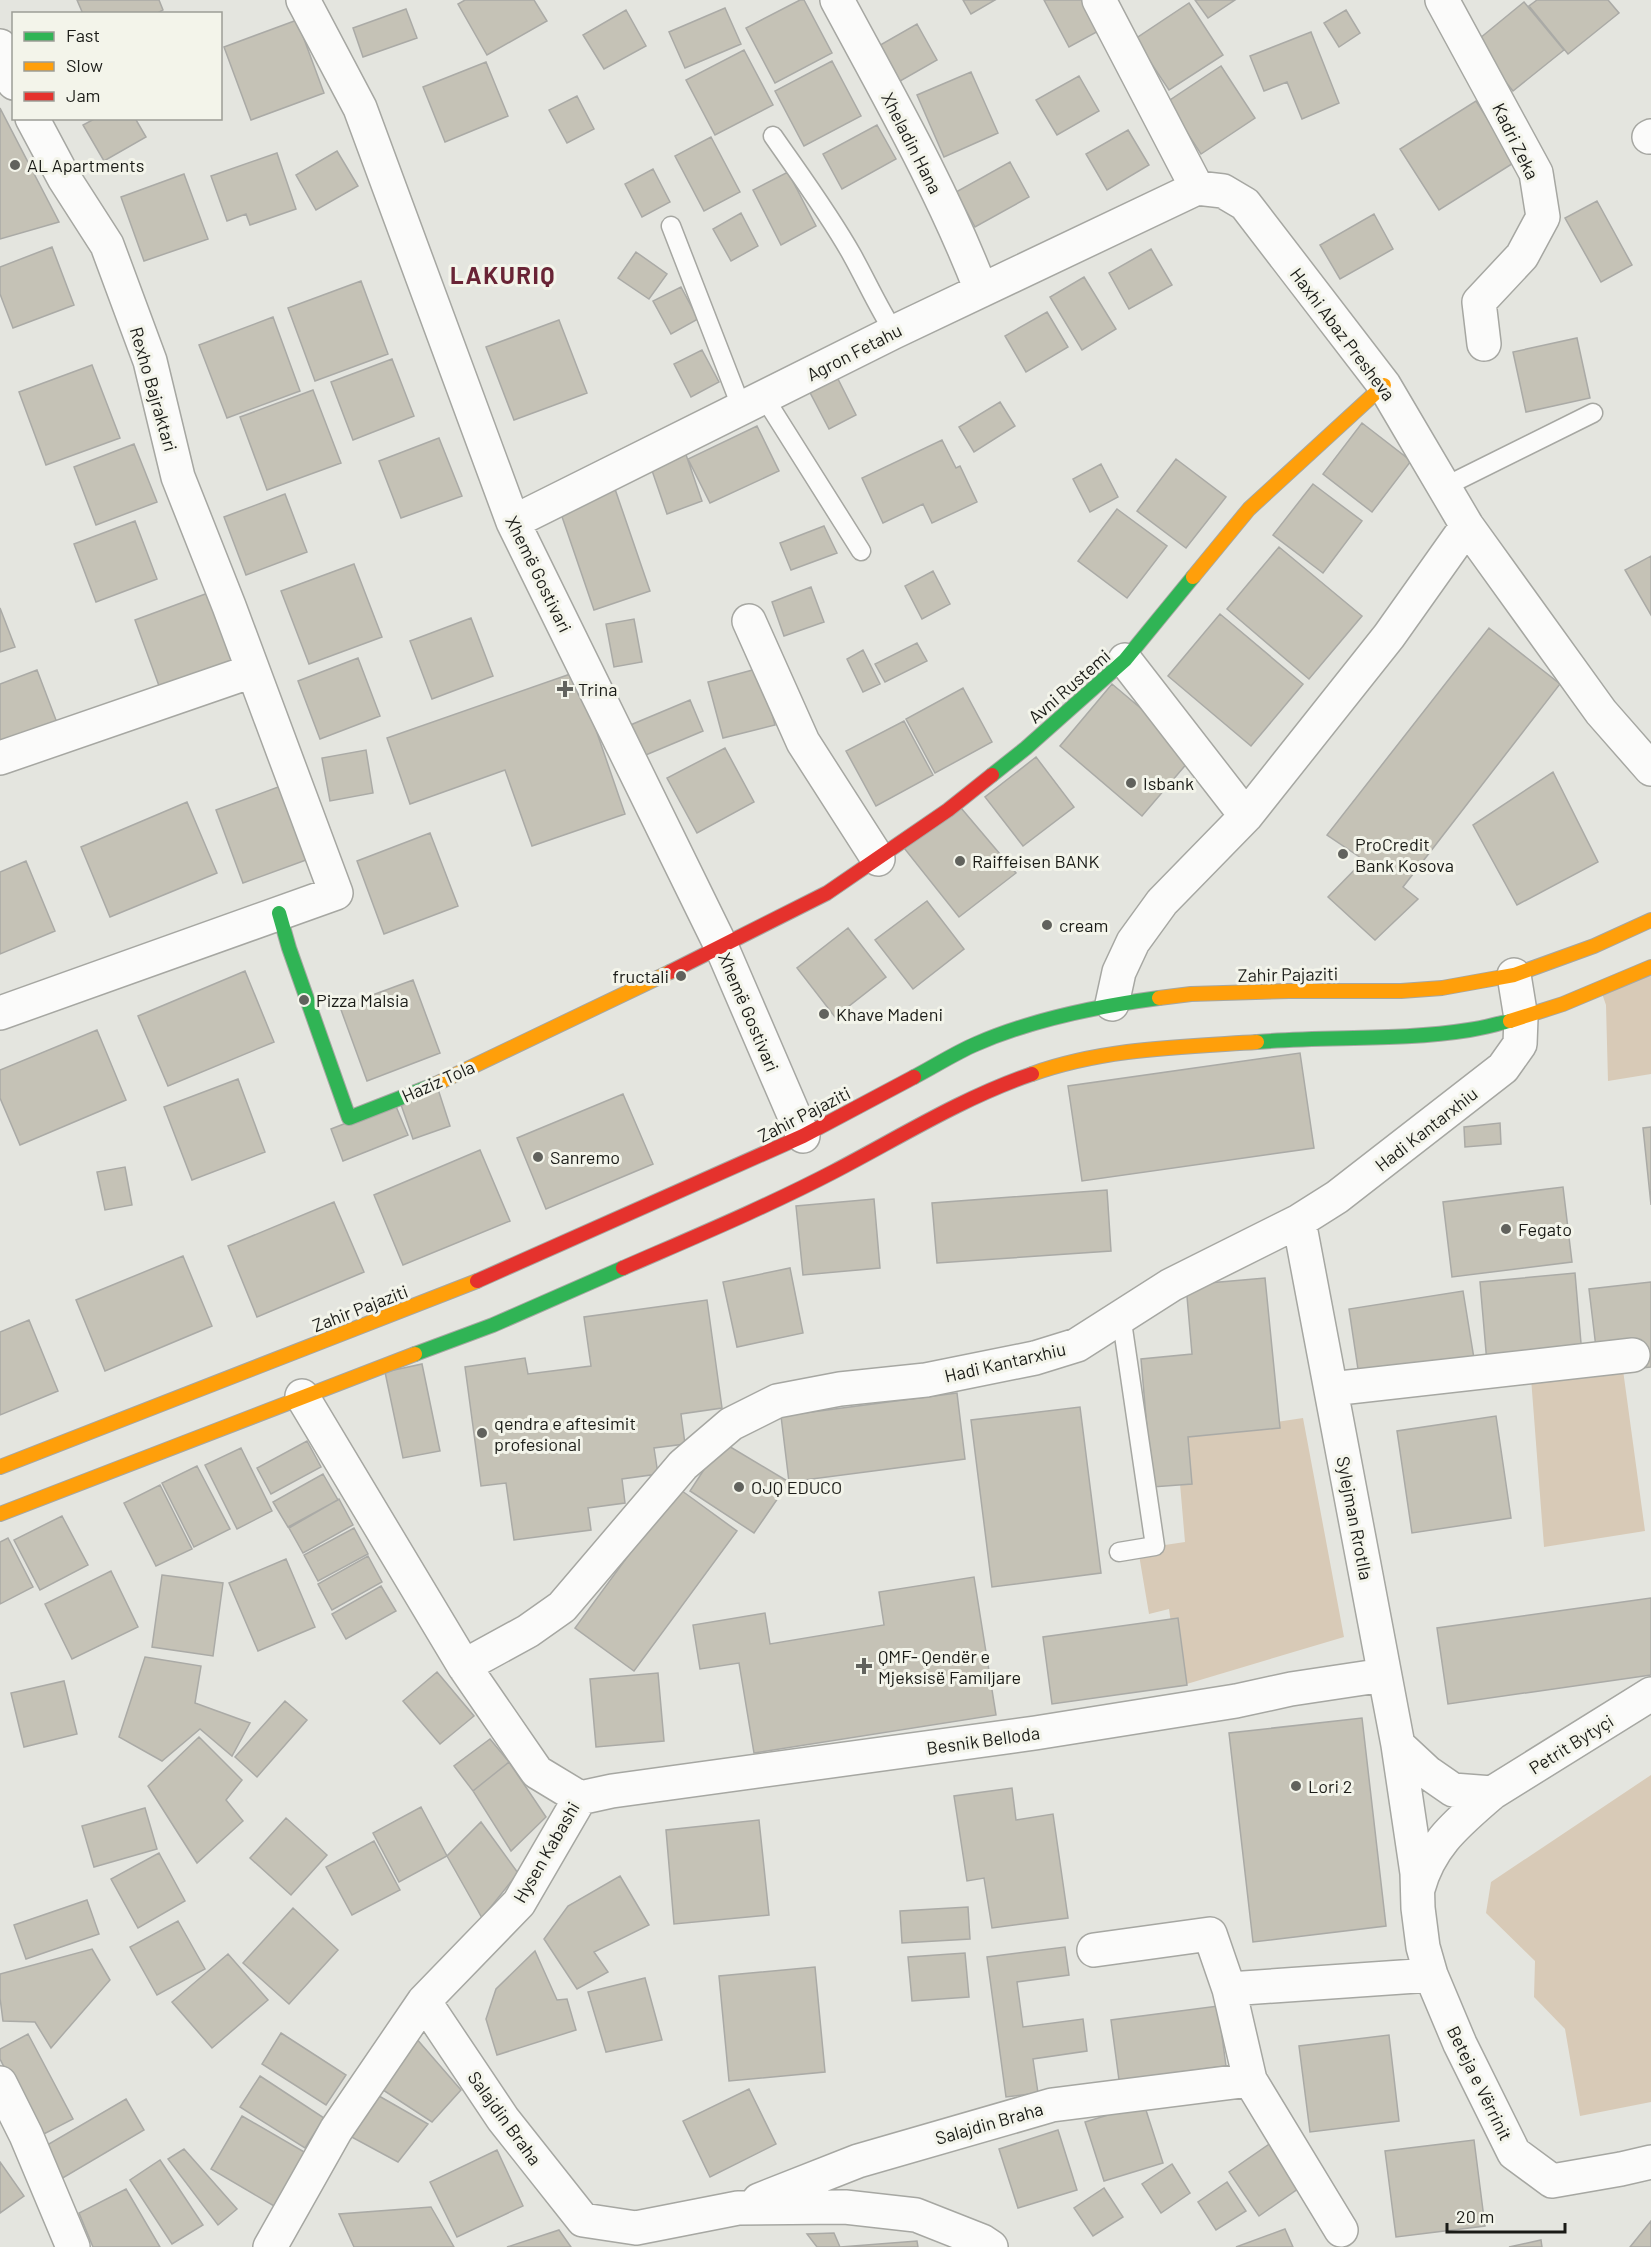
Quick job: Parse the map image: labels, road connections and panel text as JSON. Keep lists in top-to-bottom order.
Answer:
{
  "streets": {
    "street": [
      "Kadri Zeka",
      "Xheladin Hana",
      "Haxhi Abaz Presheva",
      "Agron Fetahu",
      "Rexho Bajraktari",
      "Xhemë Gostivari",
      "Avni Rustemi",
      "Zahir Pajaziti",
      "Haziz Tola",
      "Hadi Kantarxhiu",
      "Sylejman Rrotlla",
      "Besnik Belloda",
      "Petrit Bytyçi",
      "Hysen Kabashi",
      "Beteja e Vërrinit",
      "Salajdin Braha"
    ]
  },
  "crossings": [
    ["Xheladin Hana", "Agron Fetahu"],
    ["Haxhi Abaz Presheva", "Agron Fetahu"],
    ["Haxhi Abaz Presheva", "Avni Rustemi"],
    ["Agron Fetahu", "Xhemë Gostivari"],
    ["Rexho Bajraktari", "Haziz Tola"],
    ["Xhemë Gostivari", "Avni Rustemi"],
    ["Xhemë Gostivari", "Zahir Pajaziti"],
    ["Xhemë Gostivari", "Haziz Tola"],
    ["Avni Rustemi", "Haziz Tola"],
    ["Zahir Pajaziti", "Hadi Kantarxhiu"],
    ["Hadi Kantarxhiu", "Sylejman Rrotlla"],
    ["Hadi Kantarxhiu", "Hysen Kabashi"],
    ["Sylejman Rrotlla", "Besnik Belloda"],
    ["Sylejman Rrotlla", "Beteja e Vërrinit"],
    ["Besnik Belloda", "Hysen Kabashi"],
    ["Petrit Bytyçi", "Beteja e Vërrinit"],
    ["Hysen Kabashi", "Salajdin Braha"]
  ],
  "districts": ["LAKURIQ"],
  "places": {
    "other": [
      "AL Apartments",
      "Isbank",
      "ProCredit Bank Kosova",
      "Raiffeisen BANK",
      "cream",
      "fructali",
      "Pizza Malsia",
      "Khave Madeni",
      "Sanremo",
      "Fegato",
      "qendra e aftesimit profesional",
      "OJQ EDUCO",
      "Lori 2"
    ],
    "health": ["Trina", "QMF- Qendër e Mjeksisë Familjare"]
  },
  "legend": ["Fast", "Slow", "Jam"],
  "scale_bar": "20 m"
}
